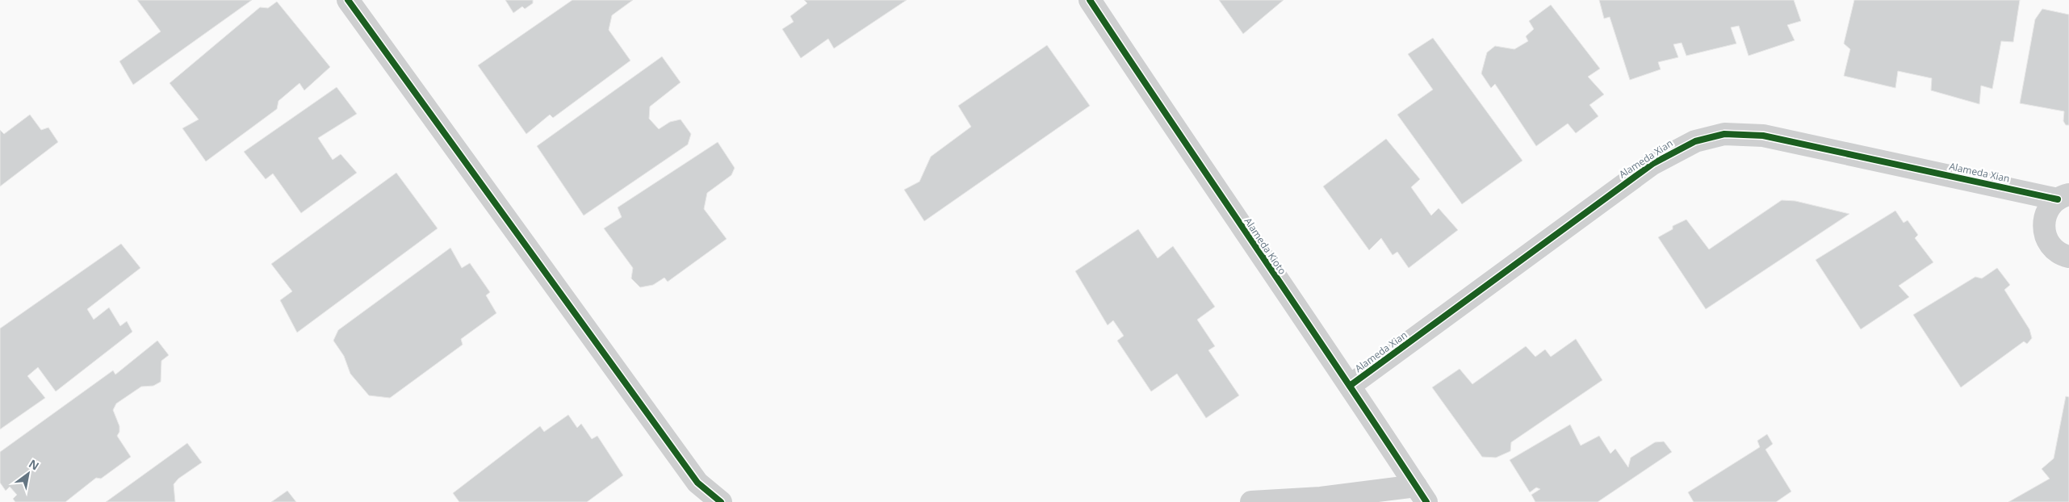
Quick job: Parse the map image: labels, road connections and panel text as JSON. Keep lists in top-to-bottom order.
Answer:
{
  "streets": {
    "street": ["Alameda Xian", "Alameda Kioto"]
  },
  "crossings": [
    ["Alameda Xian", "Alameda Kioto"]
  ],
  "north": "top right"
}
